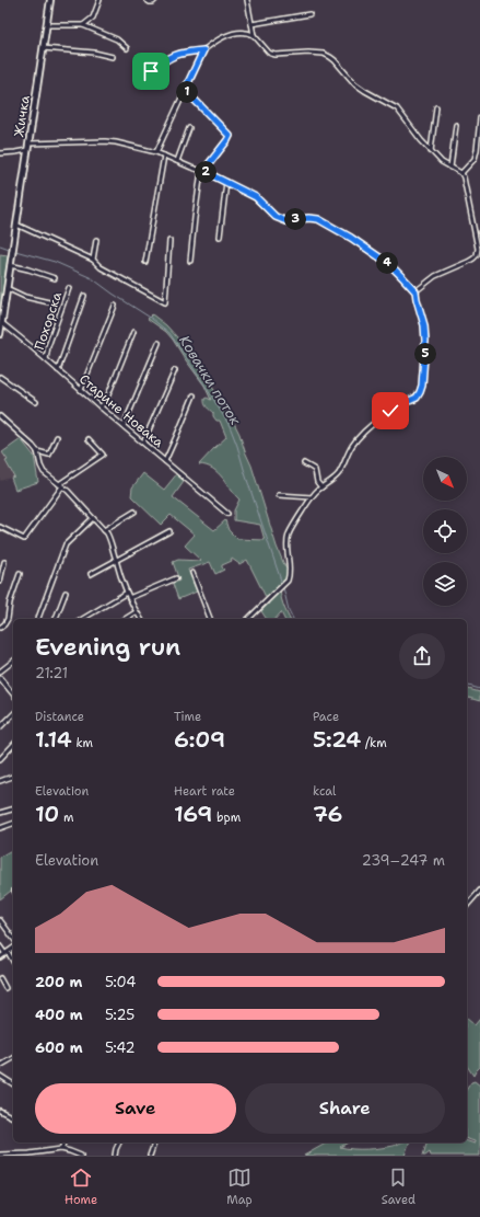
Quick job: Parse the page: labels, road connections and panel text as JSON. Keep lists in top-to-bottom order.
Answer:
{
  "streets": {
    "main road": ["Жичка"],
    "street": ["Похорска", "Старине Новака"]
  },
  "crossings": [
    ["Жичка", "Старине Новака"],
    ["Похорска", "Старине Новака"]
  ],
  "water": ["Ковачки поток"],
  "north": "bottom right",
  "page": {
    "pins": [
      "1",
      "2",
      "3",
      "4",
      "5"
    ],
    "heading": ["Evening run", "21:21"],
    "stats": [
      ["Distance", "1.14 km"],
      ["Time", "6:09"],
      ["Pace", "5:24 /km"],
      ["Elevation", "10 m"],
      ["Heart rate", "169 bpm"],
      ["kcal", "76"]
    ],
    "chart": ["Elevation", "239–247 m"],
    "list": [
      {
        "name": "200 m",
        "note": "5:04"
      },
      {
        "name": "400 m",
        "note": "5:25"
      },
      {
        "name": "600 m",
        "note": "5:42"
      }
    ],
    "buttons": ["Save", "Share"],
    "tabs": ["Home", "Map", "Saved"]
  }
}
